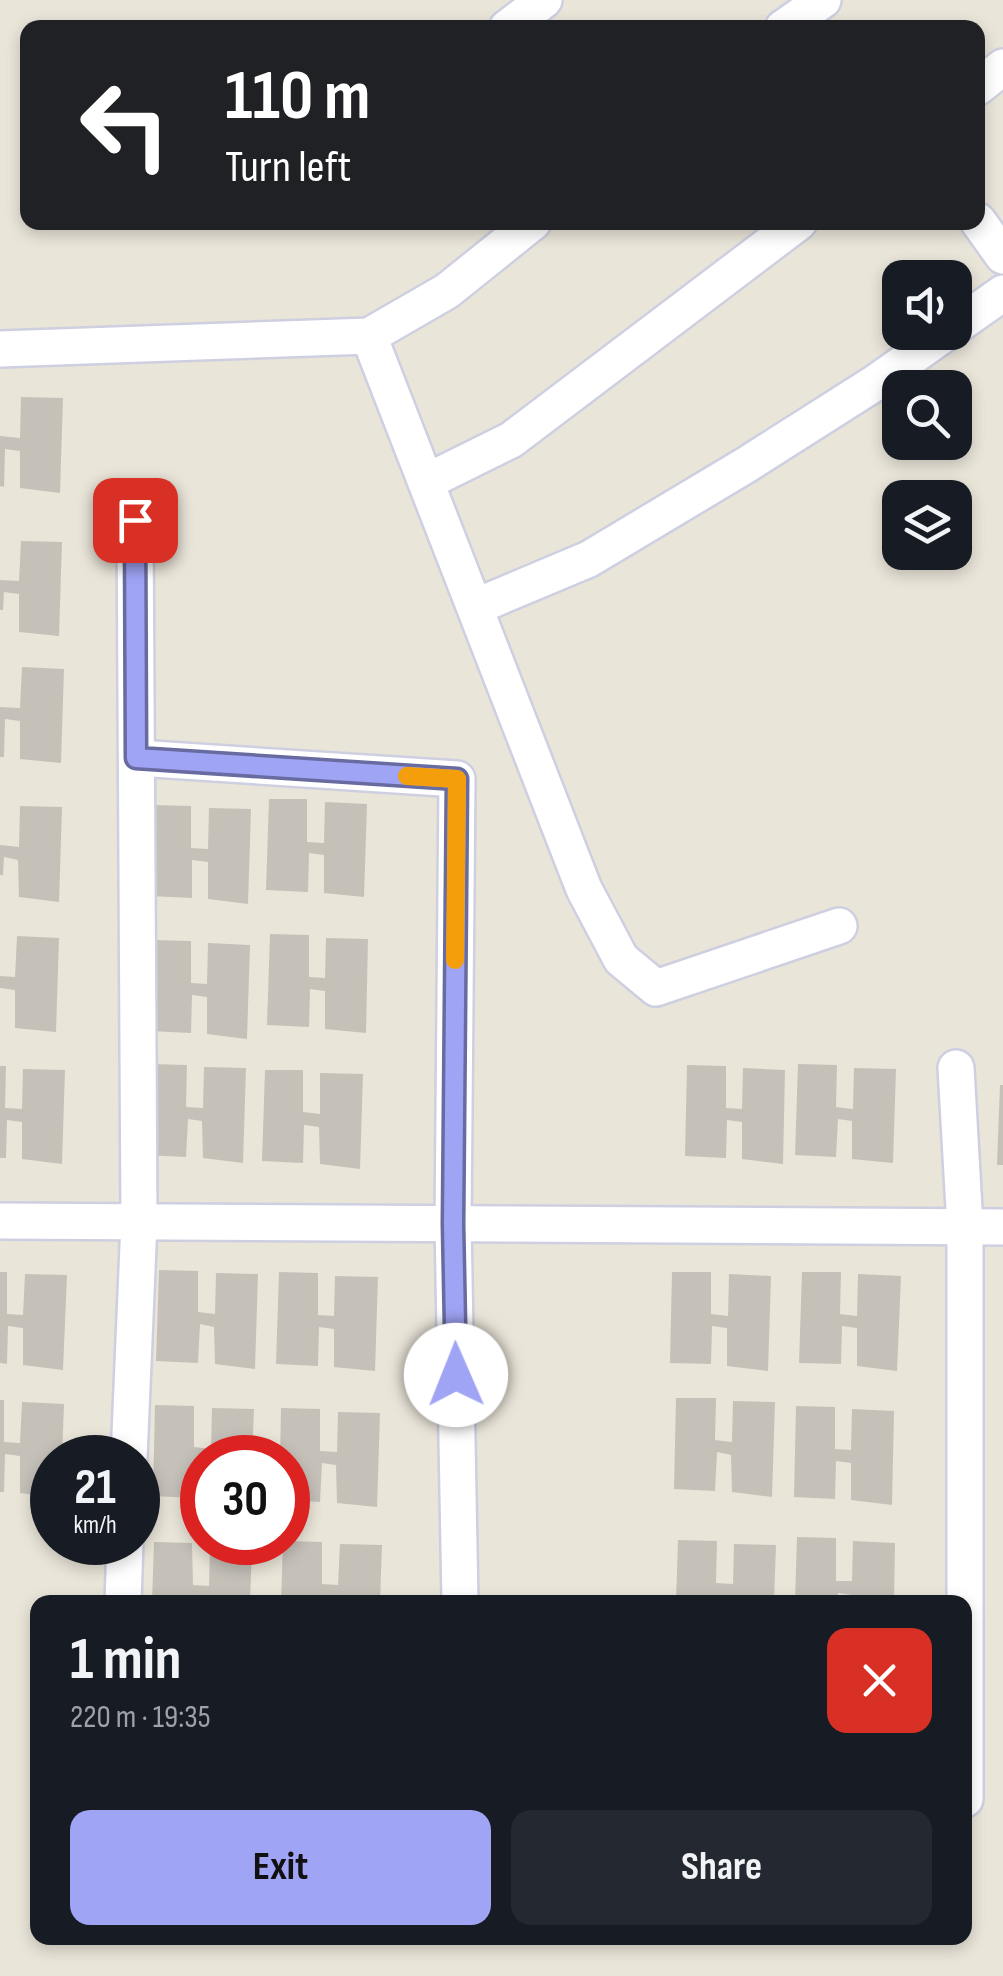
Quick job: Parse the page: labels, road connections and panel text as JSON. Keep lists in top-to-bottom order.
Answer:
{
  "page": {
    "turn": ["110 m", "Turn left"],
    "speed": "21 km/h",
    "limit": "30",
    "heading": ["1 min", "220 m · 19:35"],
    "buttons": ["Exit", "Share"]
  }
}
